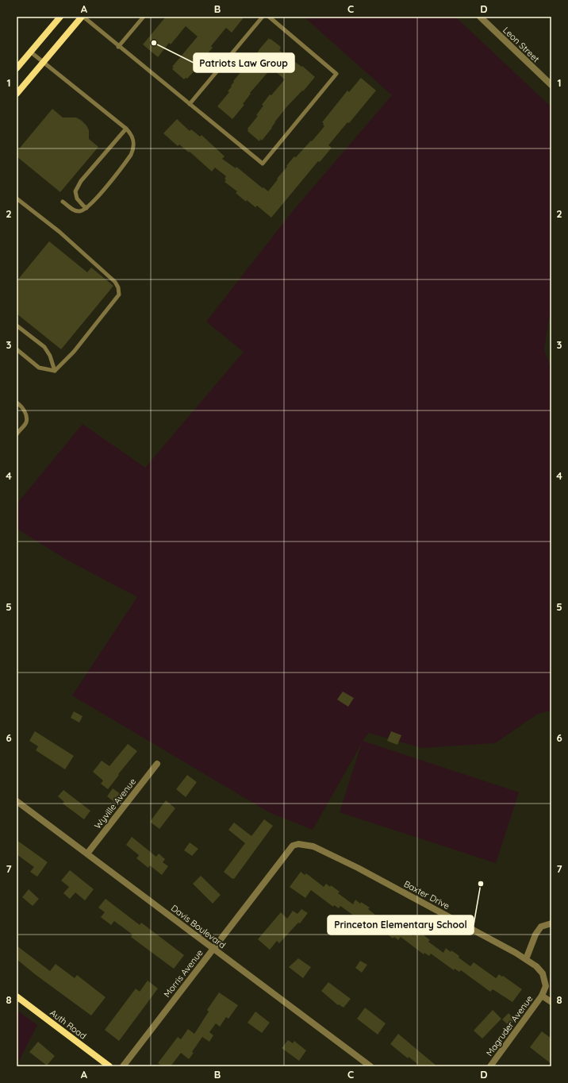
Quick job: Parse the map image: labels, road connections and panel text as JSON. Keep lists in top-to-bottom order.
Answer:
{
  "streets": {
    "main road": ["Auth Road"],
    "street": [
      "Leon Street",
      "Wyville Avenue",
      "Baxter Drive",
      "Davis Boulevard",
      "Morris Avenue",
      "Magruder Avenue"
    ]
  },
  "crossings": [
    ["Wyville Avenue", "Davis Boulevard"],
    ["Baxter Drive", "Morris Avenue"],
    ["Baxter Drive", "Magruder Avenue"],
    ["Davis Boulevard", "Morris Avenue"]
  ],
  "places": ["Patriots Law Group", "Princeton Elementary School"],
  "grid": {
    "columns": [
      "A",
      "B",
      "C",
      "D"
    ],
    "rows": [
      "1",
      "2",
      "3",
      "4",
      "5",
      "6",
      "7",
      "8"
    ]
  }
}
